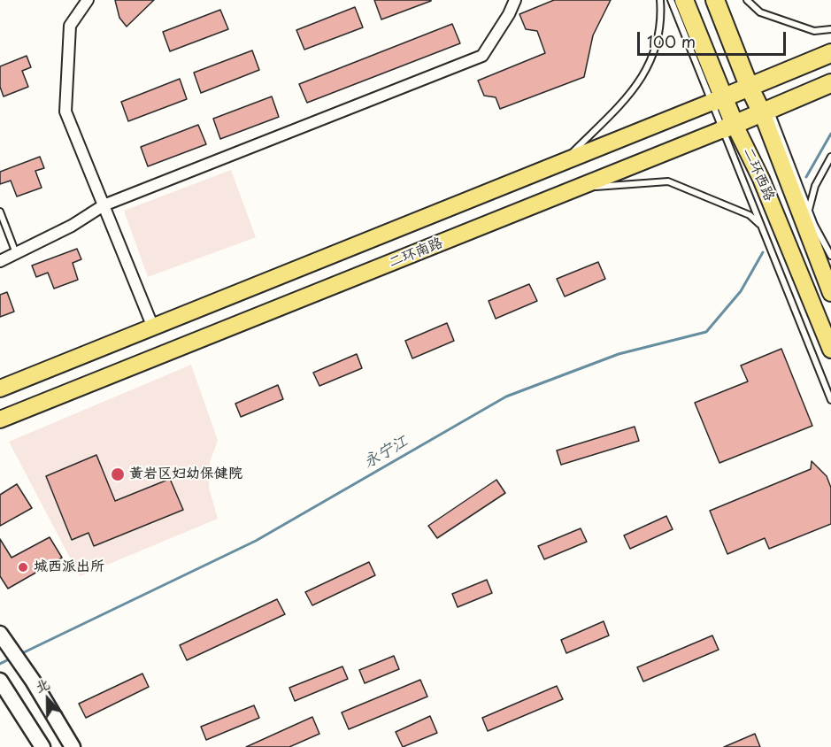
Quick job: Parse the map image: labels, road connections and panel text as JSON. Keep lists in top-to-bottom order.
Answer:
{
  "streets": {
    "highway": ["二环西路", "二环南路"]
  },
  "crossings": [
    ["二环西路", "二环南路"]
  ],
  "water": ["永宁江"],
  "places": ["黄岩区妇幼保健院", "城西派出所"],
  "scale_bar": "100 m",
  "north": "top"
}
